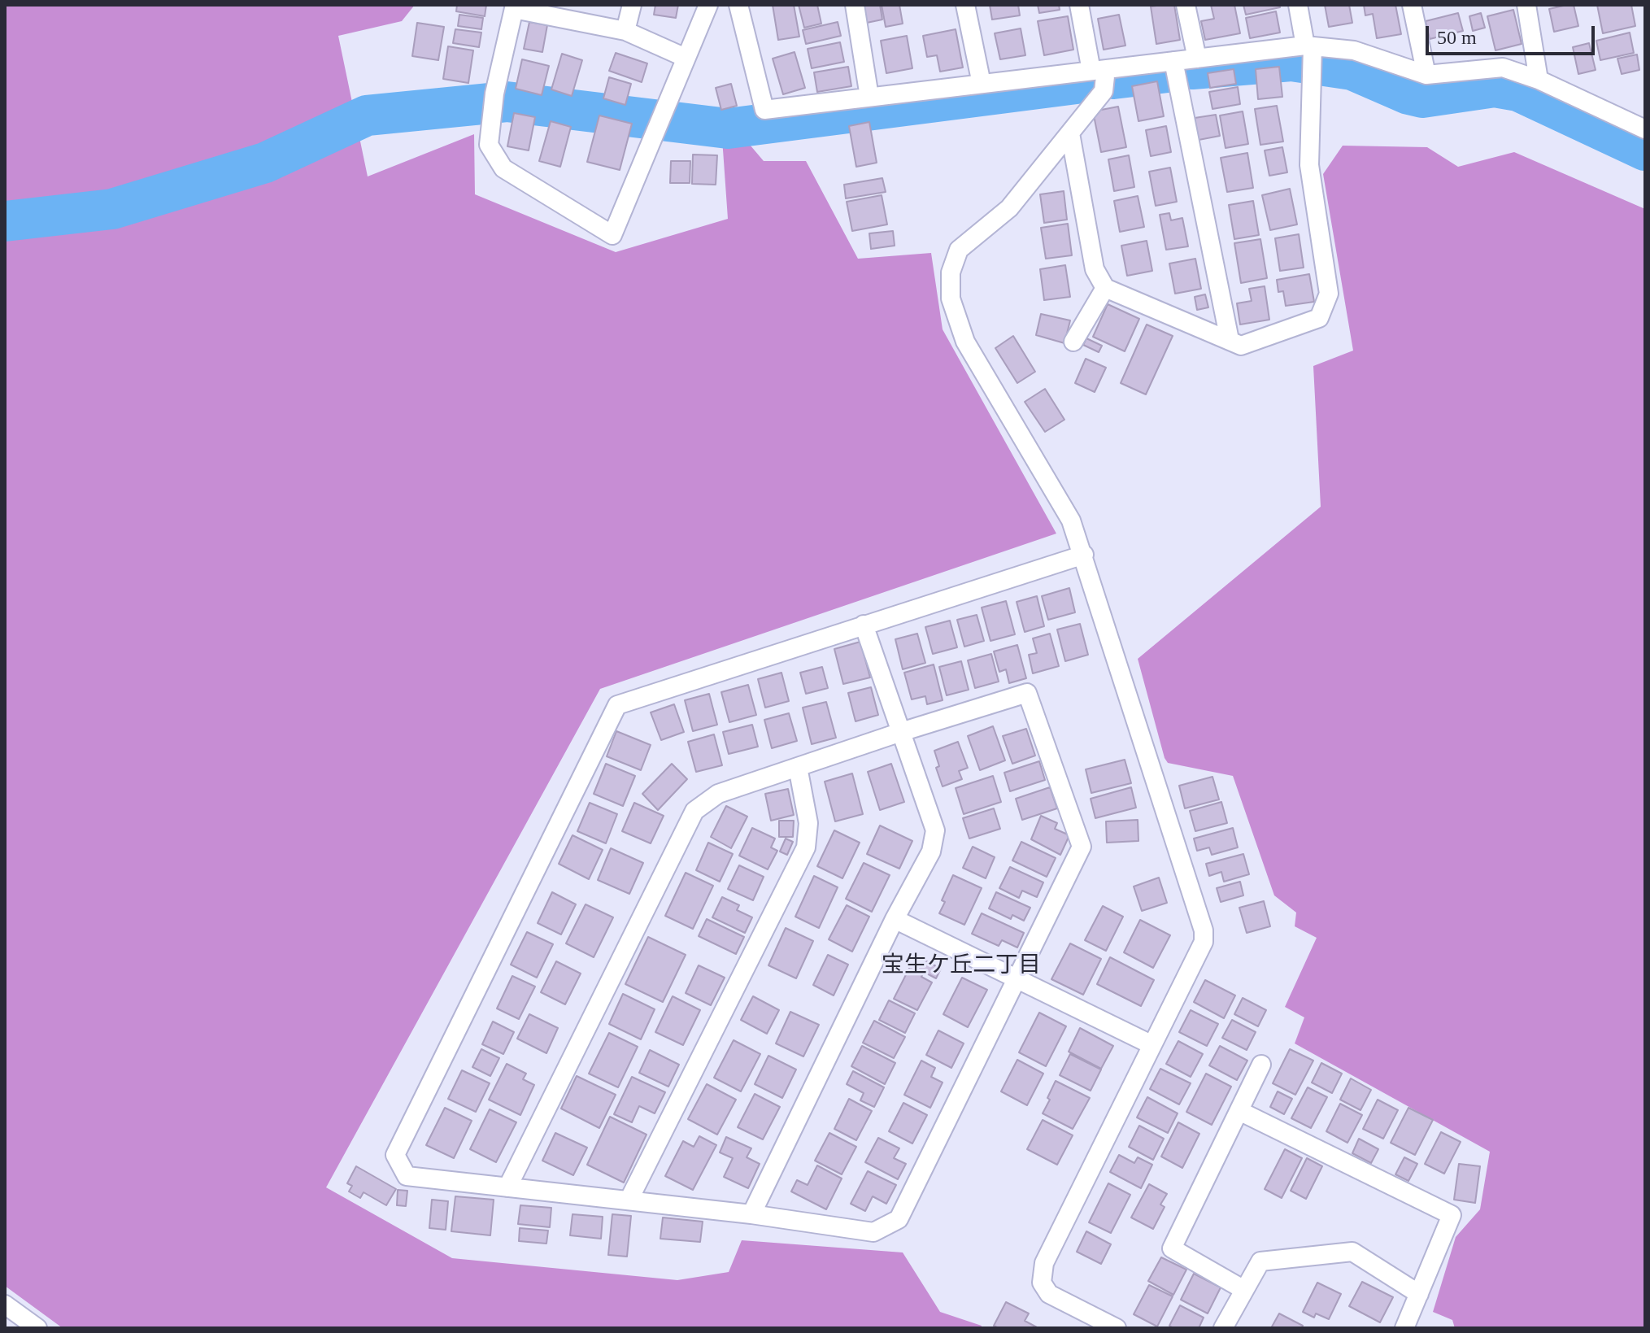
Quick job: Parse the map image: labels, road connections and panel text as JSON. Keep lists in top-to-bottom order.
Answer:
{
  "districts": ["宝生ケ丘二丁目"],
  "scale_bar": "50 m"
}
